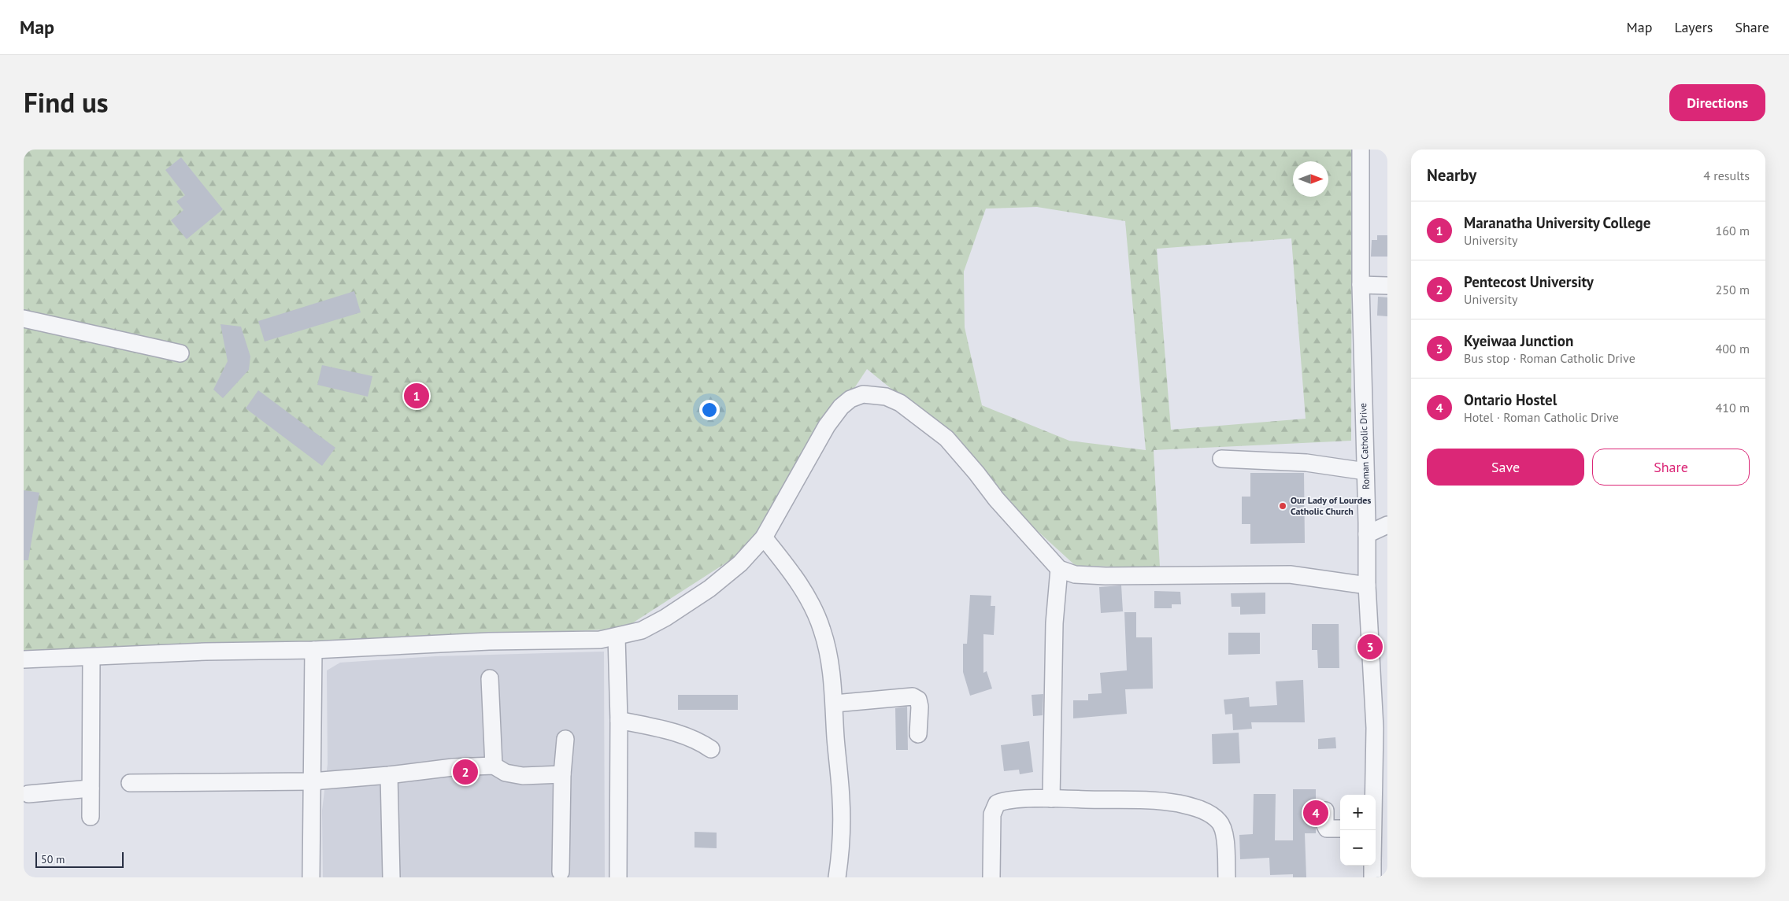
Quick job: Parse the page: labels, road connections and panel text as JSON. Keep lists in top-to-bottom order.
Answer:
{
  "streets": {
    "street": ["Roman Catholic Drive"]
  },
  "places": ["Our Lady of Lourdes Catholic Church"],
  "scale_bar": "50 m",
  "north": "right",
  "page": {
    "header": "Map",
    "nav": ["Map", "Layers", "Share"],
    "title": "Find us",
    "buttons": [
      "Directions",
      ["Save", "Share"]
    ],
    "heading": ["Nearby", "4 results"],
    "list": [
      {
        "mark": "1",
        "name": "Maranatha University College",
        "note": "University",
        "value": "160 m"
      },
      {
        "mark": "2",
        "name": "Pentecost University",
        "note": "University",
        "value": "250 m"
      },
      {
        "mark": "3",
        "name": "Kyeiwaa Junction",
        "note": "Bus stop · Roman Catholic Drive",
        "value": "400 m"
      },
      {
        "mark": "4",
        "name": "Ontario Hostel",
        "note": "Hotel · Roman Catholic Drive",
        "value": "410 m"
      }
    ],
    "pins": [
      "1",
      "3",
      "2",
      "4"
    ],
    "map_buttons": ["+", "−"],
    "scale": "50 m"
  }
}
